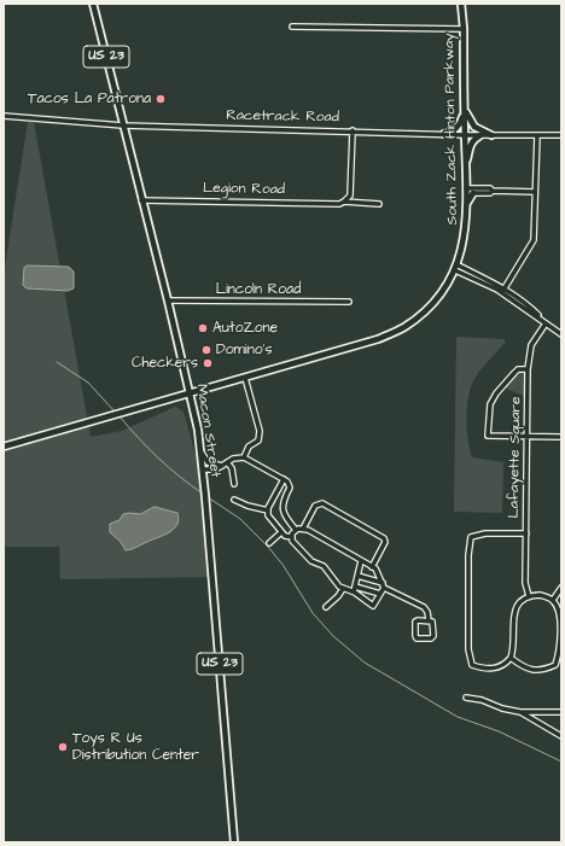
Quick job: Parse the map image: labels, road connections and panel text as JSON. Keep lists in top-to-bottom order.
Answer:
{
  "streets": {
    "main road": ["US 23", "South Zack Hinton Parkway", "Macon Street"],
    "street": [
      "Racetrack Road",
      "Legion Road",
      "Lincoln Road",
      "Lafayette Square"
    ]
  },
  "crossings": [
    ["Racetrack Road", "South Zack Hinton Parkway"],
    ["Racetrack Road", "Macon Street"],
    ["South Zack Hinton Parkway", "Macon Street"],
    ["Legion Road", "Macon Street"],
    ["Lincoln Road", "Macon Street"]
  ],
  "places": [
    "Tacos La Patrona",
    "AutoZone",
    "Domino's",
    "Checkers",
    "Toys R Us Distribution Center"
  ]
}
